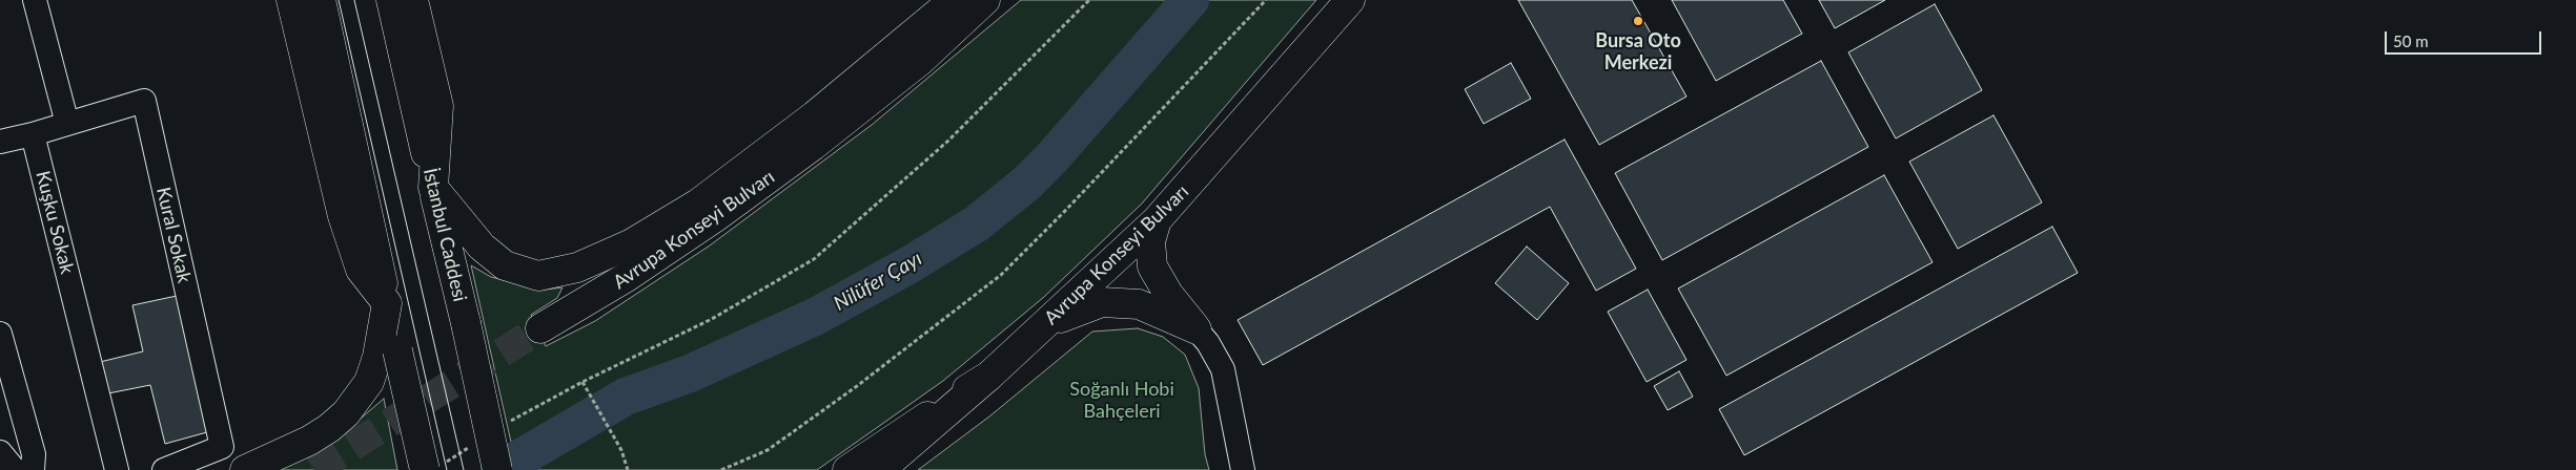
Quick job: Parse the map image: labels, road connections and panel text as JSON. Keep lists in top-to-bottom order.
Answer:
{
  "streets": {
    "main road": ["Avrupa Konseyi Bulvarı", "İstanbul Caddesi"],
    "street": ["Kuşku Sokak", "Kural Sokak"]
  },
  "water": ["Nilüfer Çayı"],
  "parks": ["Soğanlı Hobi Bahçeleri"],
  "places": ["Bursa Oto Merkezi"],
  "scale_bar": "50 m"
}
